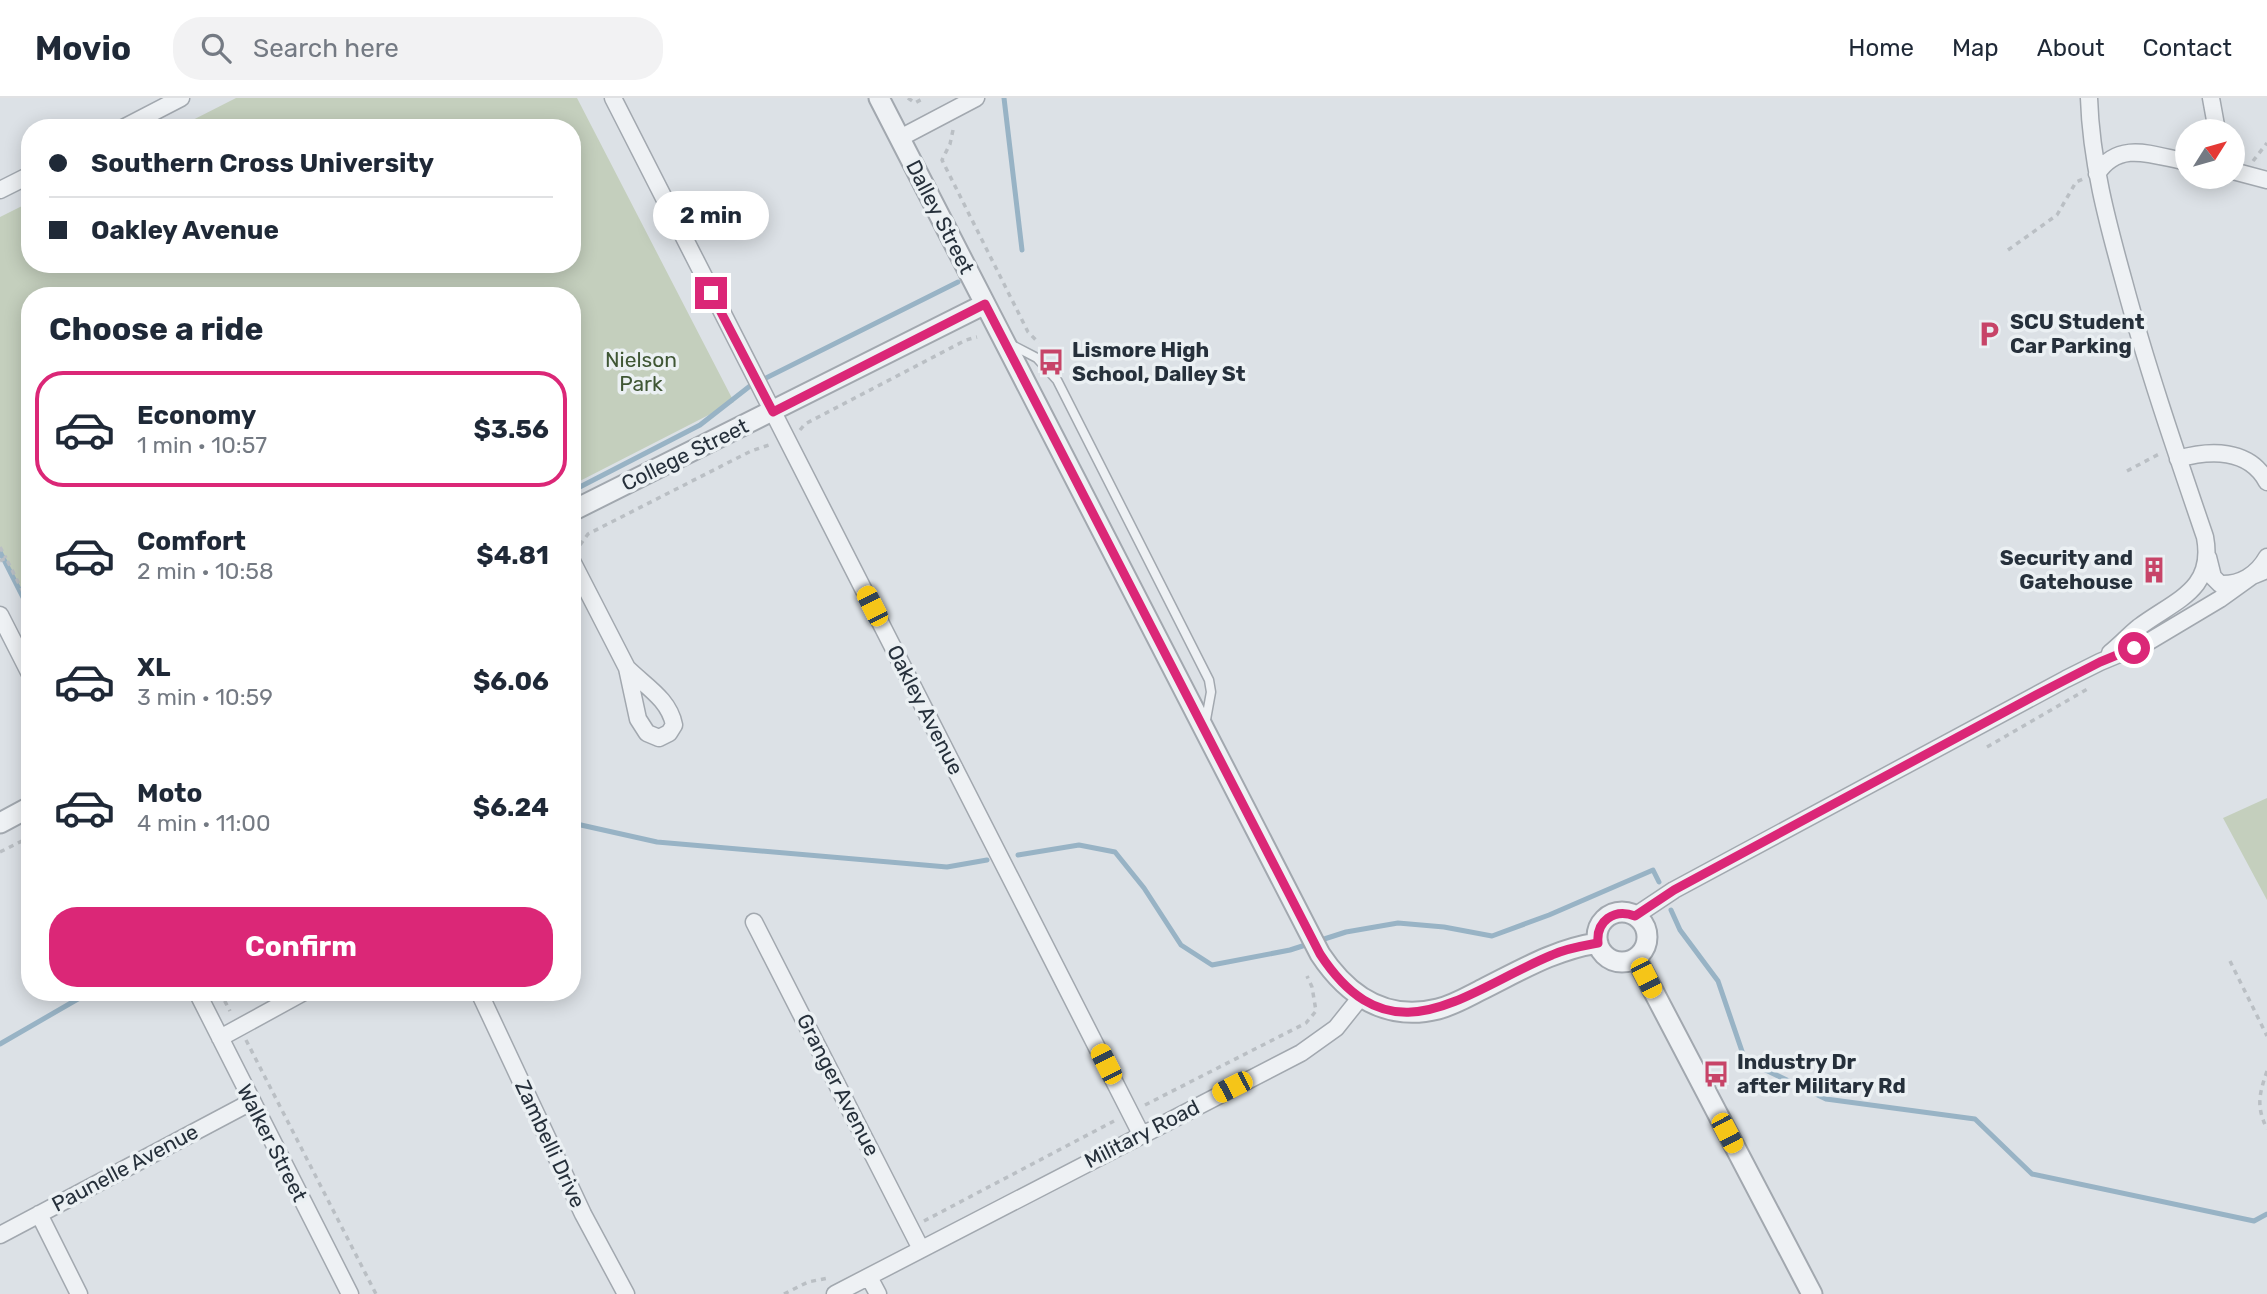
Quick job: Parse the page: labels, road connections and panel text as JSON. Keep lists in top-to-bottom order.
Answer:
{
  "streets": {
    "street": [
      "Dalley Street",
      "College Street",
      "Oakley Avenue",
      "Granger Avenue",
      "Military Road",
      "Walker Street",
      "Zambelli Drive",
      "Paunelle Avenue"
    ]
  },
  "crossings": [
    ["Dalley Street", "College Street"],
    ["Dalley Street", "Military Road"],
    ["College Street", "Oakley Avenue"],
    ["Oakley Avenue", "Military Road"],
    ["Granger Avenue", "Military Road"],
    ["Walker Street", "Paunelle Avenue"]
  ],
  "parks": ["Nielson Park"],
  "places": {
    "parking": ["SCU Student Car Parking"],
    "bus stop": ["Lismore High School, Dalley St", "Industry Dr after Military Rd"],
    "building": ["Security and Gatehouse"]
  },
  "north": "top right",
  "page": {
    "header": "Movio",
    "search": "Search here",
    "nav": [
      "Home",
      "Map",
      "About",
      "Contact"
    ],
    "banner": ["Southern Cross University", "Oakley Avenue"],
    "bubble": "2 min",
    "heading": "Choose a ride",
    "list": [
      {
        "name": "Economy",
        "note": "1 min · 10:57",
        "value": "$3.56"
      },
      {
        "name": "Comfort",
        "note": "2 min · 10:58",
        "value": "$4.81"
      },
      {
        "name": "XL",
        "note": "3 min · 10:59",
        "value": "$6.06"
      },
      {
        "name": "Moto",
        "note": "4 min · 11:00",
        "value": "$6.24"
      }
    ],
    "buttons": "Confirm"
  }
}
